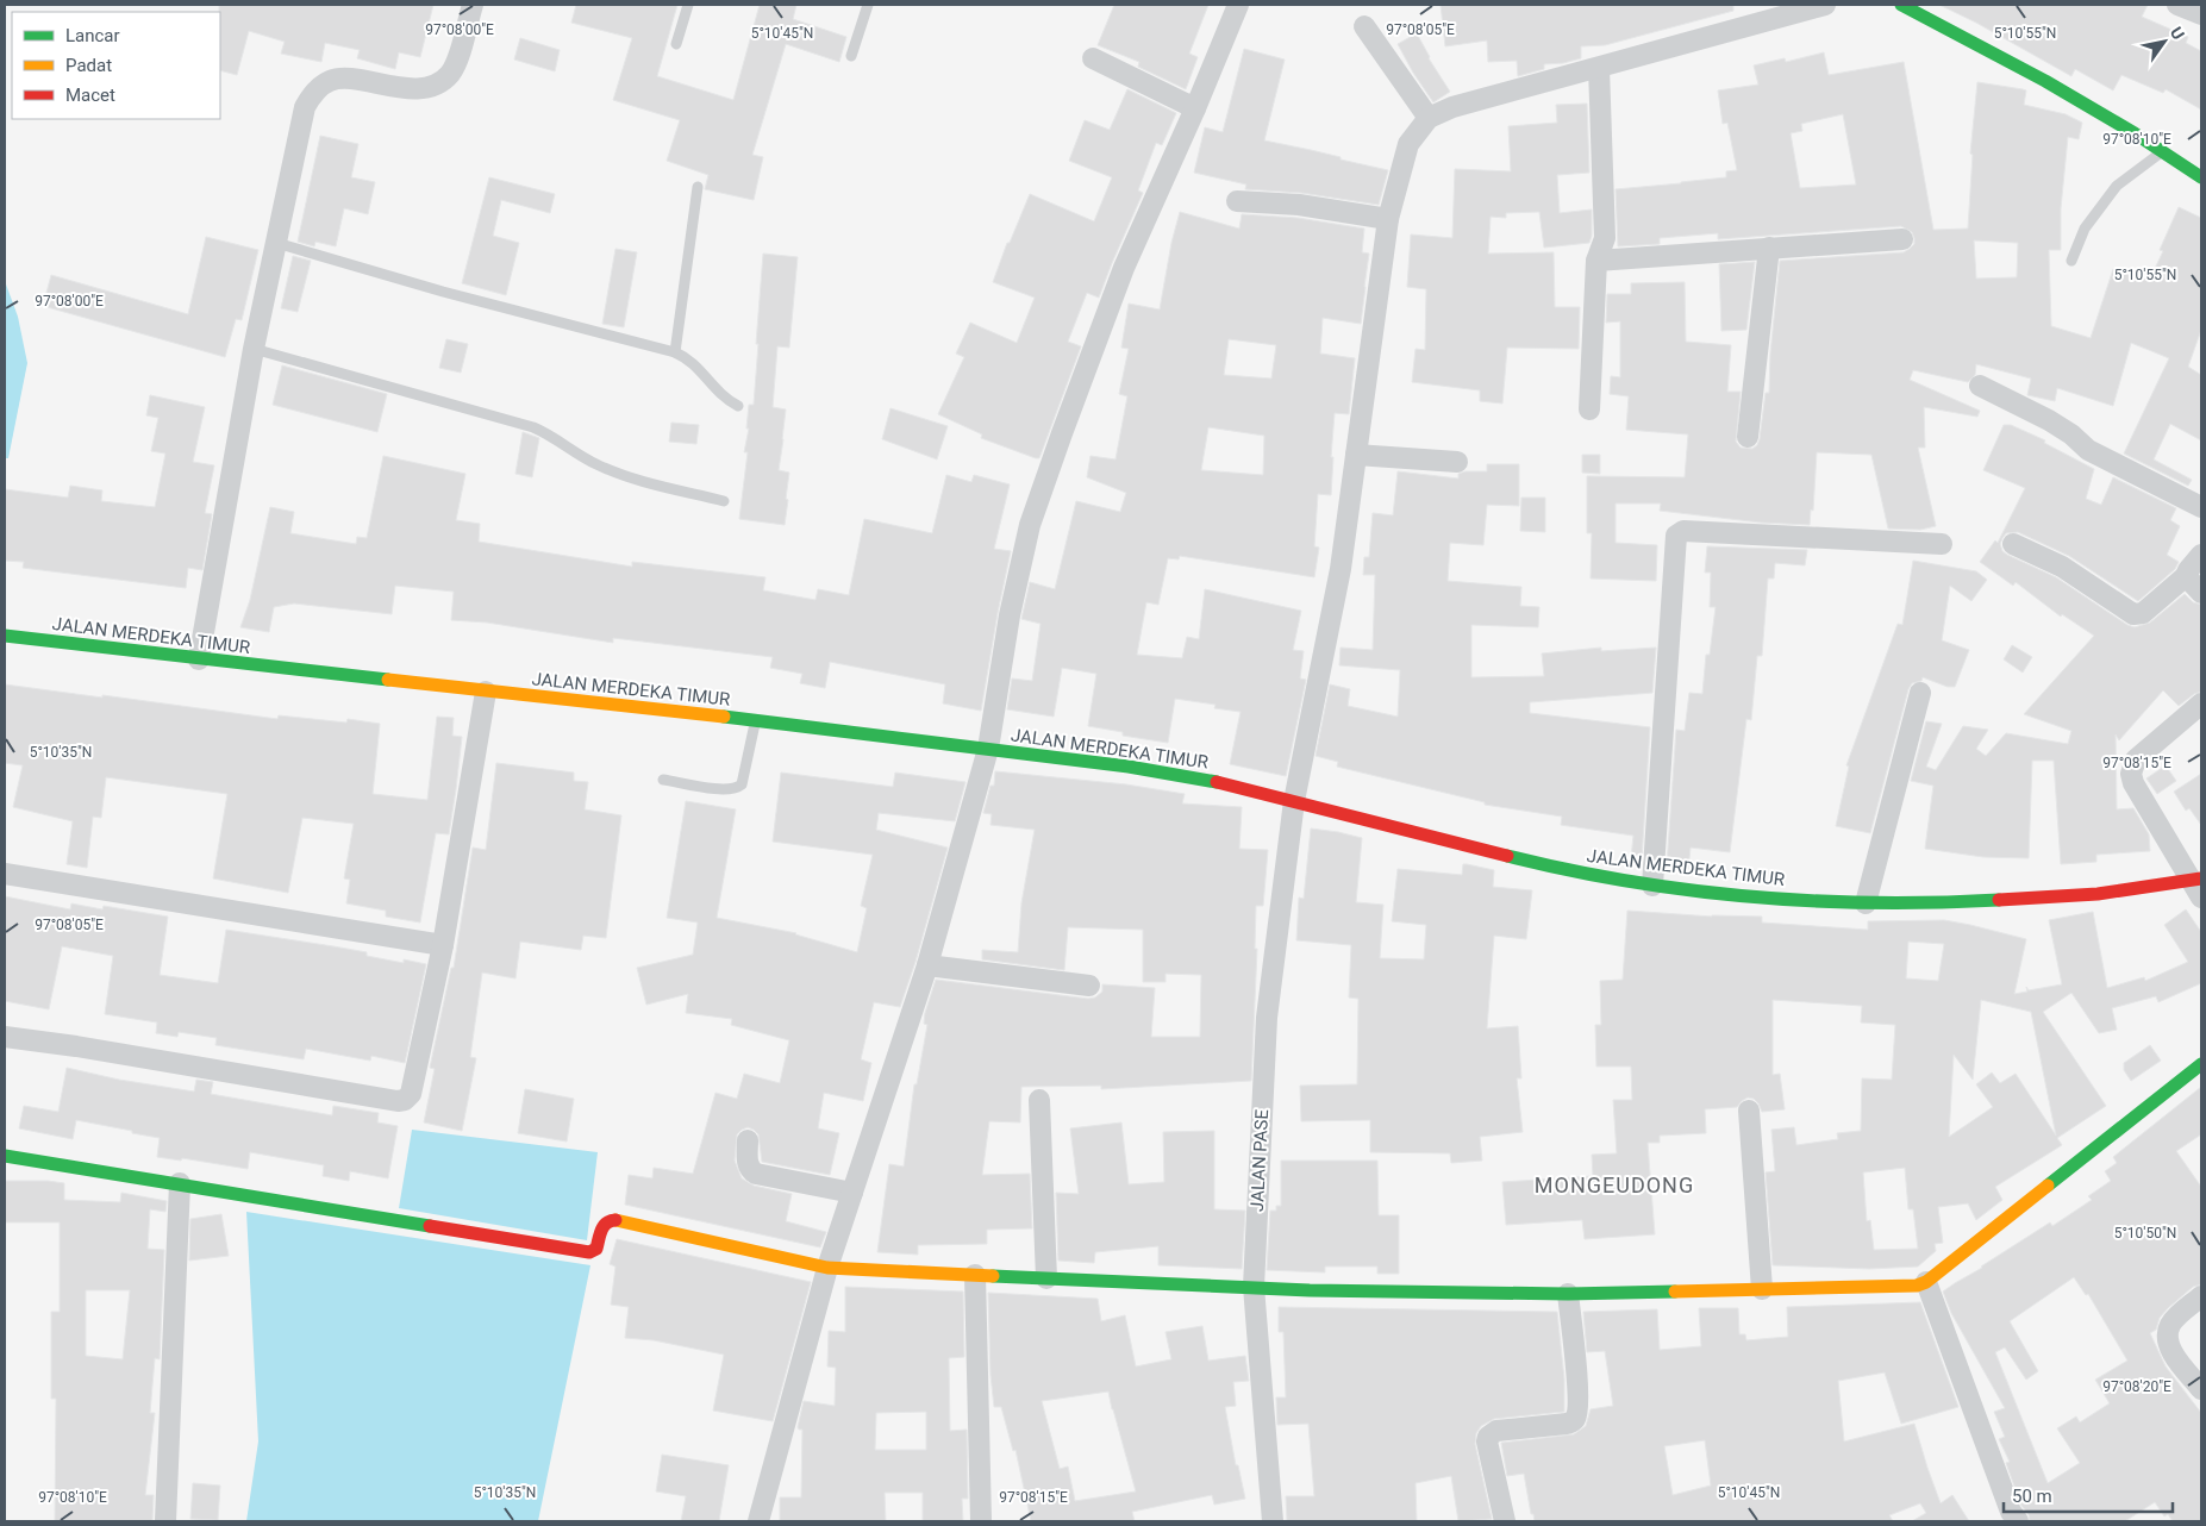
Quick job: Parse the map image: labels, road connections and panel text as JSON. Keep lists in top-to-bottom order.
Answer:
{
  "streets": {
    "main road": ["JALAN MERDEKA TIMUR"],
    "street": ["JALAN PASE"]
  },
  "crossings": [
    ["JALAN MERDEKA TIMUR", "JALAN PASE"]
  ],
  "districts": ["MONGEUDONG"],
  "legend": ["Lancar", "Padat", "Macet"],
  "scale_bar": "50 m",
  "north": "top right",
  "coordinates": [
    "97°08'00\"E",
    "97°08'05\"E",
    "5°10'45\"N",
    "5°10'55\"N",
    "97°08'10\"E",
    "5°10'35\"N",
    "97°08'15\"E",
    "5°10'50\"N",
    "97°08'20\"E"
  ]
}
